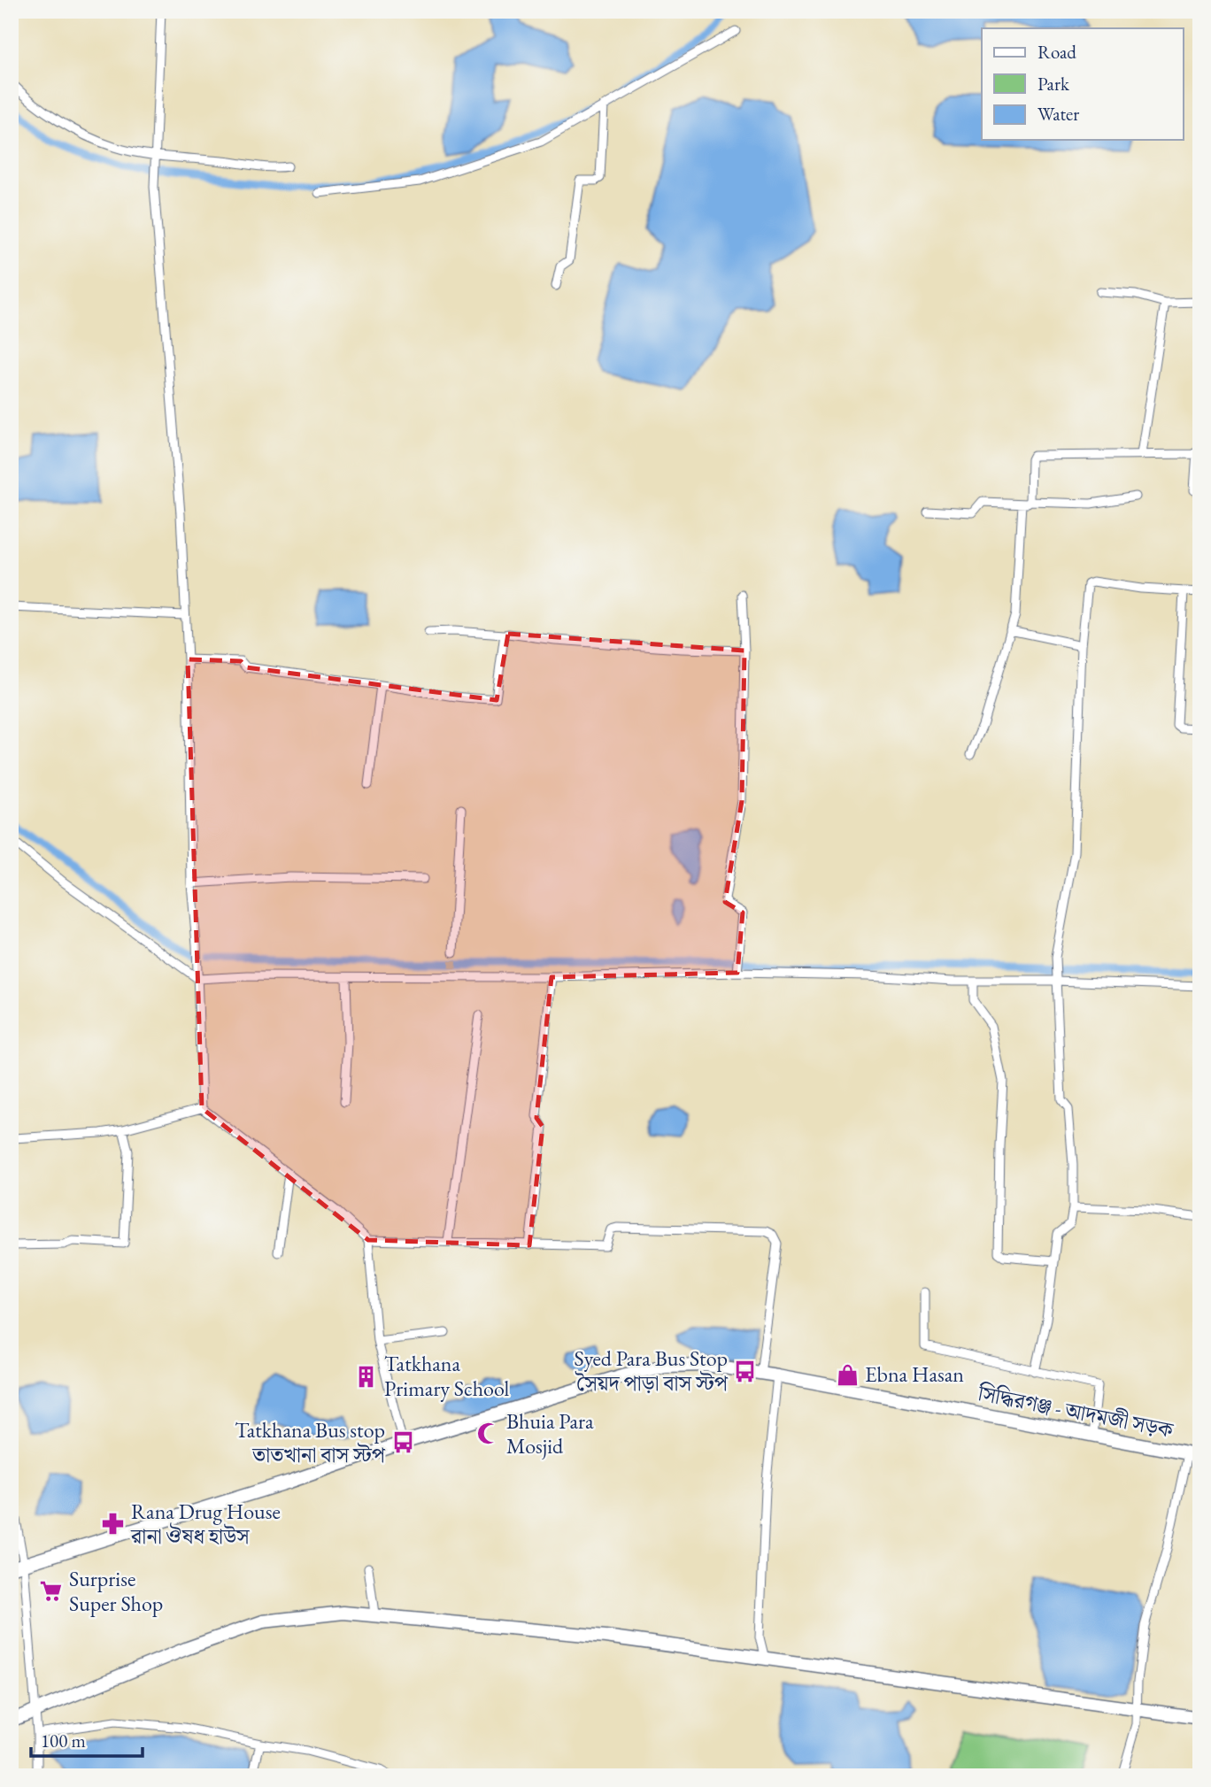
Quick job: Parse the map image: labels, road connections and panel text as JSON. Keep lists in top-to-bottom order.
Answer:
{
  "streets": {
    "main road": ["সিদ্ধিরগঞ্জ - আদমজী সড়ক"]
  },
  "places": {
    "bus stop": ["Syed Para Bus Stop সৈয়দ পাড়া বাস স্টপ", "Tatkhana Bus stop তাতখানা বাস স্টপ"],
    "shop": ["Ebna Hasan"],
    "building": ["Tatkhana Primary School"],
    "mosque": ["Bhuia Para Mosjid"],
    "pharmacy": ["Rana Drug House রানা ঔষধ হাউস"],
    "supermarket": ["Surprise Super Shop"]
  },
  "legend": ["Road", "Park", "Water"],
  "scale_bar": "100 m"
}
